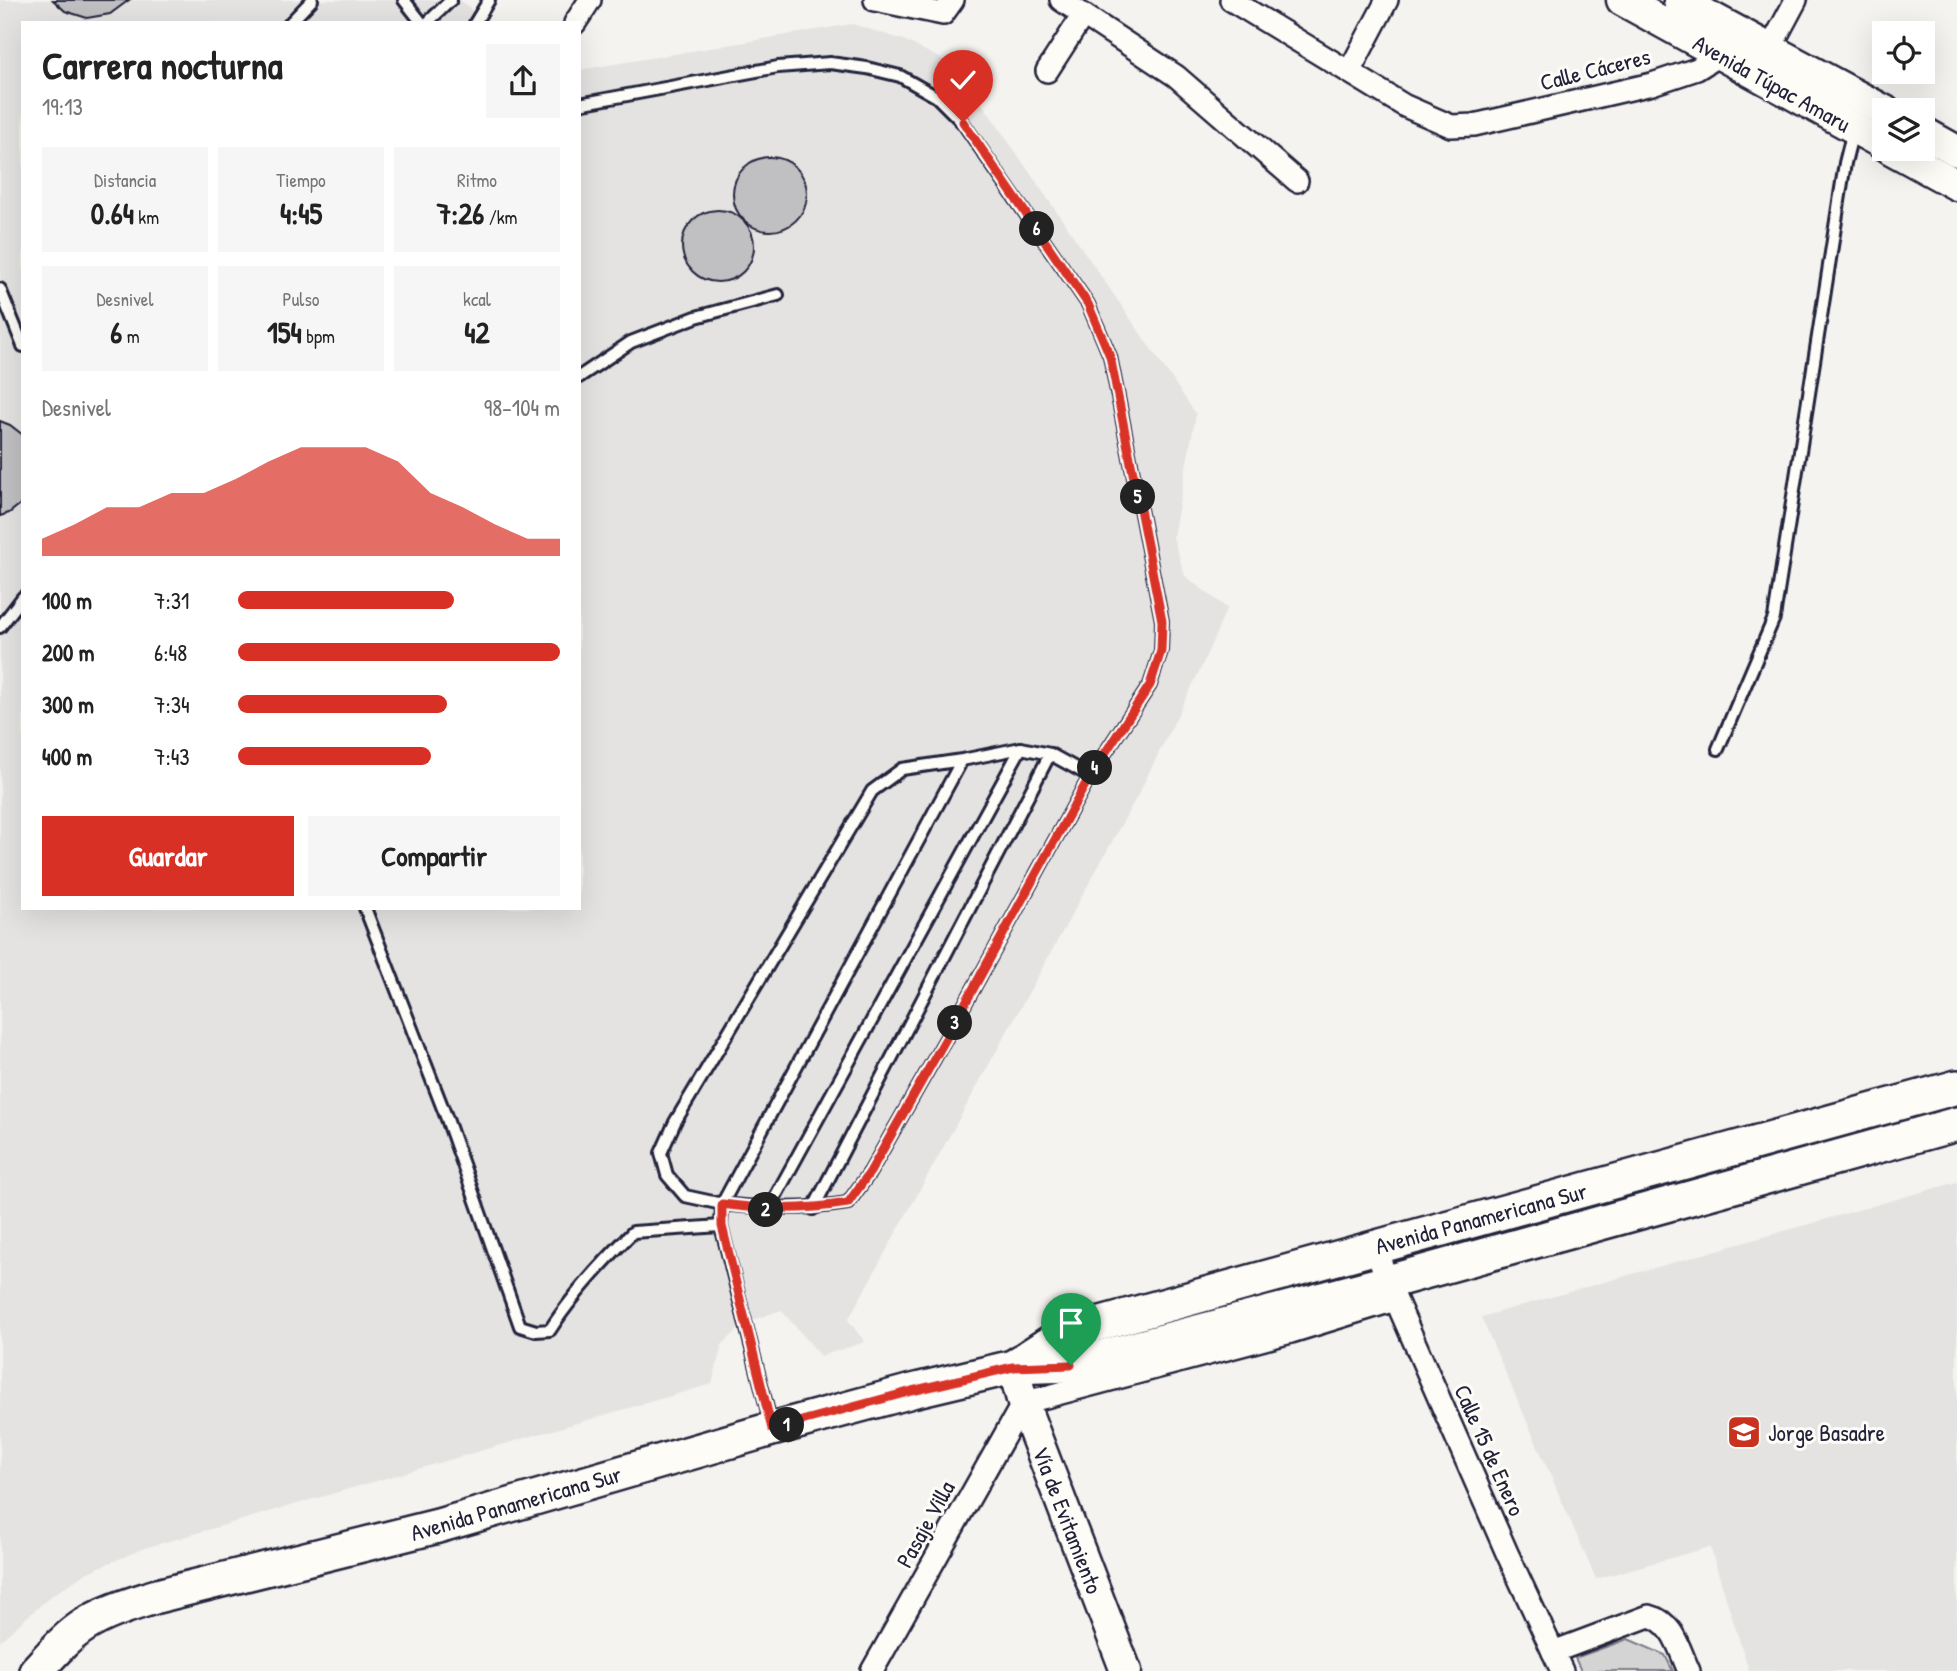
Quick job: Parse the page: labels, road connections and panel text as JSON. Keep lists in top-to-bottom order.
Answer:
{
  "streets": {
    "main road": ["Avenida Panamericana Sur"],
    "street": [
      "Calle Cáceres",
      "Avenida Túpac Amaru",
      "Calle 15 de Enero",
      "Vía de Evitamiento",
      "Pasaje Villa"
    ]
  },
  "crossings": [
    ["Calle Cáceres", "Avenida Túpac Amaru"],
    ["Avenida Panamericana Sur", "Calle 15 de Enero"],
    ["Avenida Panamericana Sur", "Vía de Evitamiento"],
    ["Avenida Panamericana Sur", "Pasaje Villa"],
    ["Vía de Evitamiento", "Pasaje Villa"]
  ],
  "places": {
    "school or university": ["Jorge Basadre"]
  },
  "page": {
    "heading": ["Carrera nocturna", "19:13"],
    "stats": [
      ["Distancia", "0.64 km"],
      ["Tiempo", "4:45"],
      ["Ritmo", "7:26 /km"],
      ["Desnivel", "6 m"],
      ["Pulso", "154 bpm"],
      ["kcal", "42"]
    ],
    "pins": [
      "6",
      "5",
      "4",
      "3",
      "2",
      "1"
    ],
    "chart": ["Desnivel", "98–104 m"],
    "list": [
      {
        "name": "100 m",
        "note": "7:31"
      },
      {
        "name": "200 m",
        "note": "6:48"
      },
      {
        "name": "300 m",
        "note": "7:34"
      },
      {
        "name": "400 m",
        "note": "7:43"
      }
    ],
    "buttons": ["Guardar", "Compartir"]
  }
}
